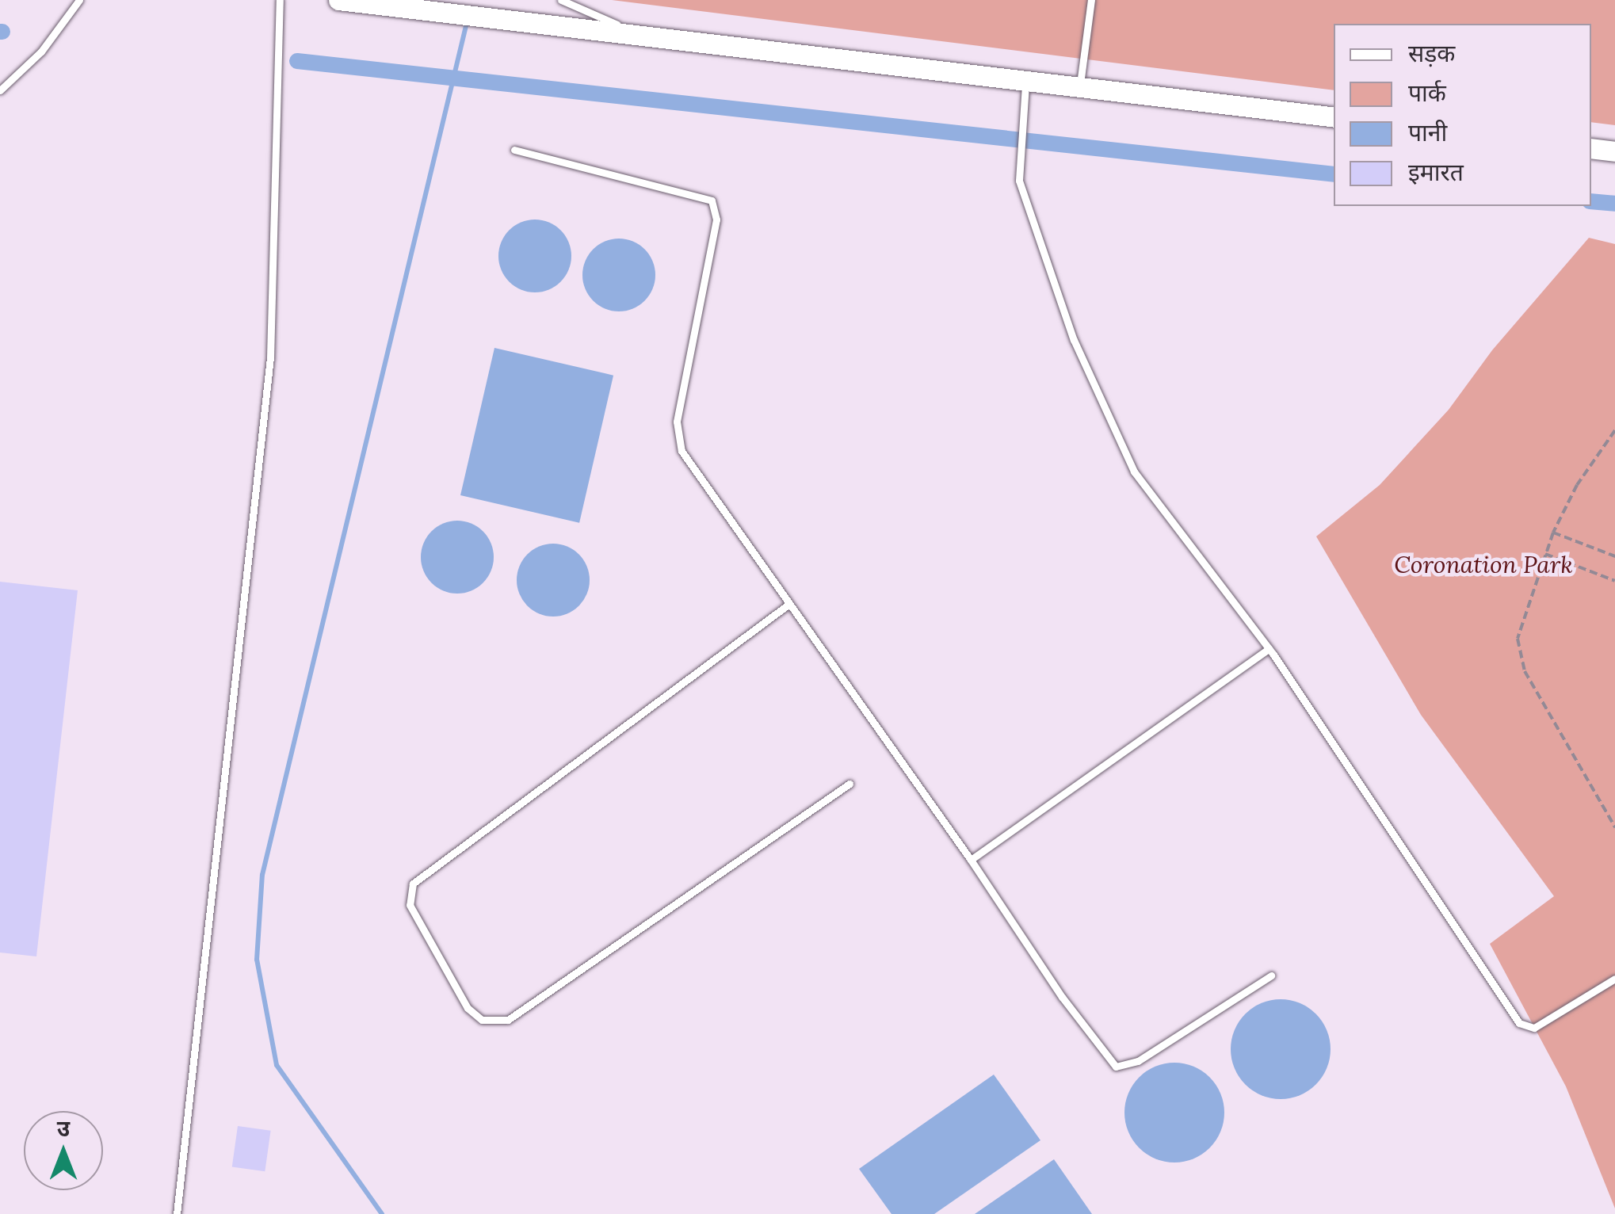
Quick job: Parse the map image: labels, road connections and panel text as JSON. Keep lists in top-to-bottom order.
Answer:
{
  "parks": ["Coronation Park"],
  "legend": [
    "सड़क",
    "पार्क",
    "पानी",
    "इमारत"
  ],
  "north": "top"
}
